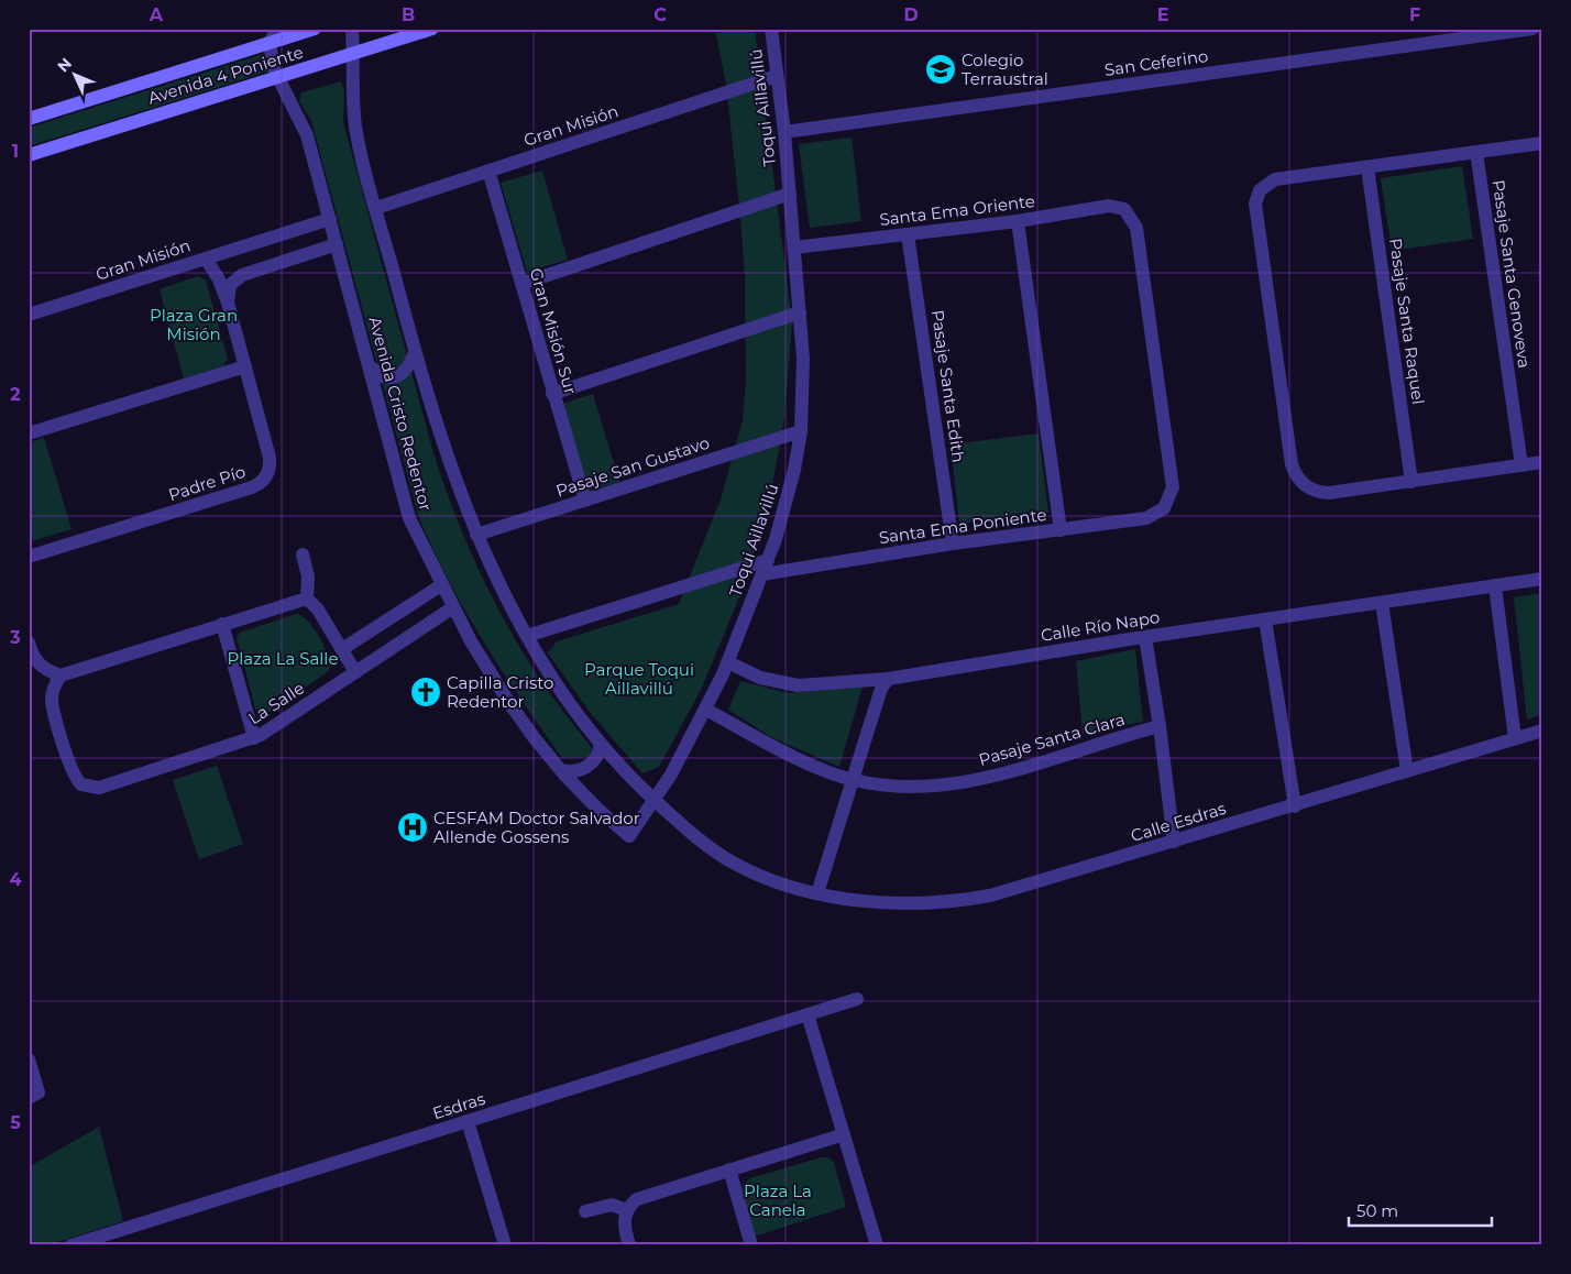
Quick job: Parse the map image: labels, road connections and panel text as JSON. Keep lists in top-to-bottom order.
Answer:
{
  "streets": {
    "street": [
      "San Ceferino",
      "Avenida 4 Poniente",
      "Toqui Aillavillú",
      "Gran Misión",
      "Santa Ema Oriente",
      "Pasaje Santa Genoveva",
      "Pasaje Santa Raquel",
      "Gran Misión Sur",
      "Pasaje Santa Edith",
      "Avenida Cristo Redentor",
      "Pasaje San Gustavo",
      "Padre Pío",
      "Santa Ema Poniente",
      "Calle Río Napo",
      "La Salle",
      "Pasaje Santa Clara",
      "Calle Esdras",
      "Esdras"
    ]
  },
  "crossings": [
    ["San Ceferino", "Toqui Aillavillú"],
    ["Avenida 4 Poniente", "Avenida Cristo Redentor"],
    ["Toqui Aillavillú", "Gran Misión"],
    ["Toqui Aillavillú", "Santa Ema Oriente"],
    ["Toqui Aillavillú", "Avenida Cristo Redentor"],
    ["Toqui Aillavillú", "Pasaje San Gustavo"],
    ["Toqui Aillavillú", "Santa Ema Poniente"],
    ["Toqui Aillavillú", "Calle Río Napo"],
    ["Toqui Aillavillú", "Pasaje Santa Clara"],
    ["Toqui Aillavillú", "Calle Esdras"],
    ["Gran Misión", "Gran Misión Sur"],
    ["Gran Misión", "Avenida Cristo Redentor"],
    ["Gran Misión", "Padre Pío"],
    ["Santa Ema Oriente", "Pasaje Santa Edith"],
    ["Santa Ema Oriente", "Santa Ema Poniente"],
    ["Gran Misión Sur", "Pasaje San Gustavo"],
    ["Pasaje Santa Edith", "Santa Ema Poniente"],
    ["Avenida Cristo Redentor", "Pasaje San Gustavo"],
    ["Avenida Cristo Redentor", "La Salle"],
    ["Avenida Cristo Redentor", "Calle Esdras"]
  ],
  "parks": [
    "Plaza Gran Misión",
    "Plaza La Salle",
    "Parque Toqui Aillavillú",
    "Plaza La Canela"
  ],
  "places": {
    "school or university": ["Colegio Terraustral"],
    "church": ["Capilla Cristo Redentor"],
    "hospital": ["CESFAM Doctor Salvador Allende Gossens"]
  },
  "scale_bar": "50 m",
  "north": "top left",
  "grid": {
    "columns": [
      "A",
      "B",
      "C",
      "D",
      "E",
      "F"
    ],
    "rows": [
      "1",
      "2",
      "3",
      "4",
      "5"
    ]
  }
}
